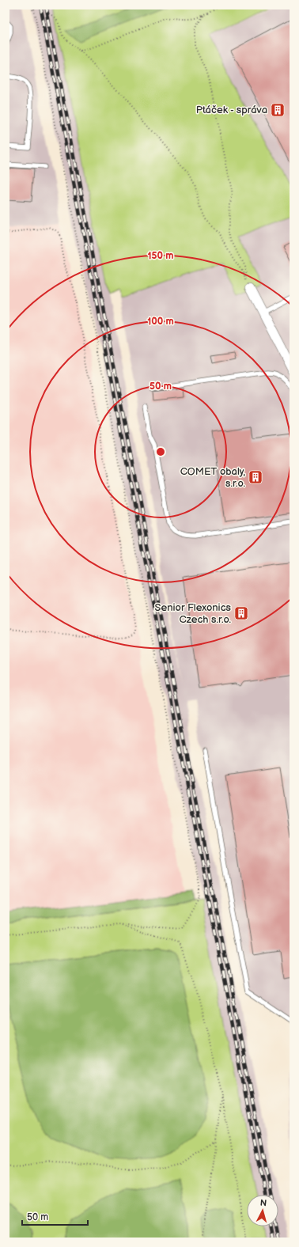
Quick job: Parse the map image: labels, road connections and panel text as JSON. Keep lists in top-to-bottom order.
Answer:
{
  "places": {
    "building": ["Ptáček - správa", "COMET obaly, s.r.o.", "Senior Flexonics Czech s.r.o."]
  },
  "scale_bar": "50 m",
  "north": "top",
  "rings": ["150 m", "100 m", "50 m"]
}
